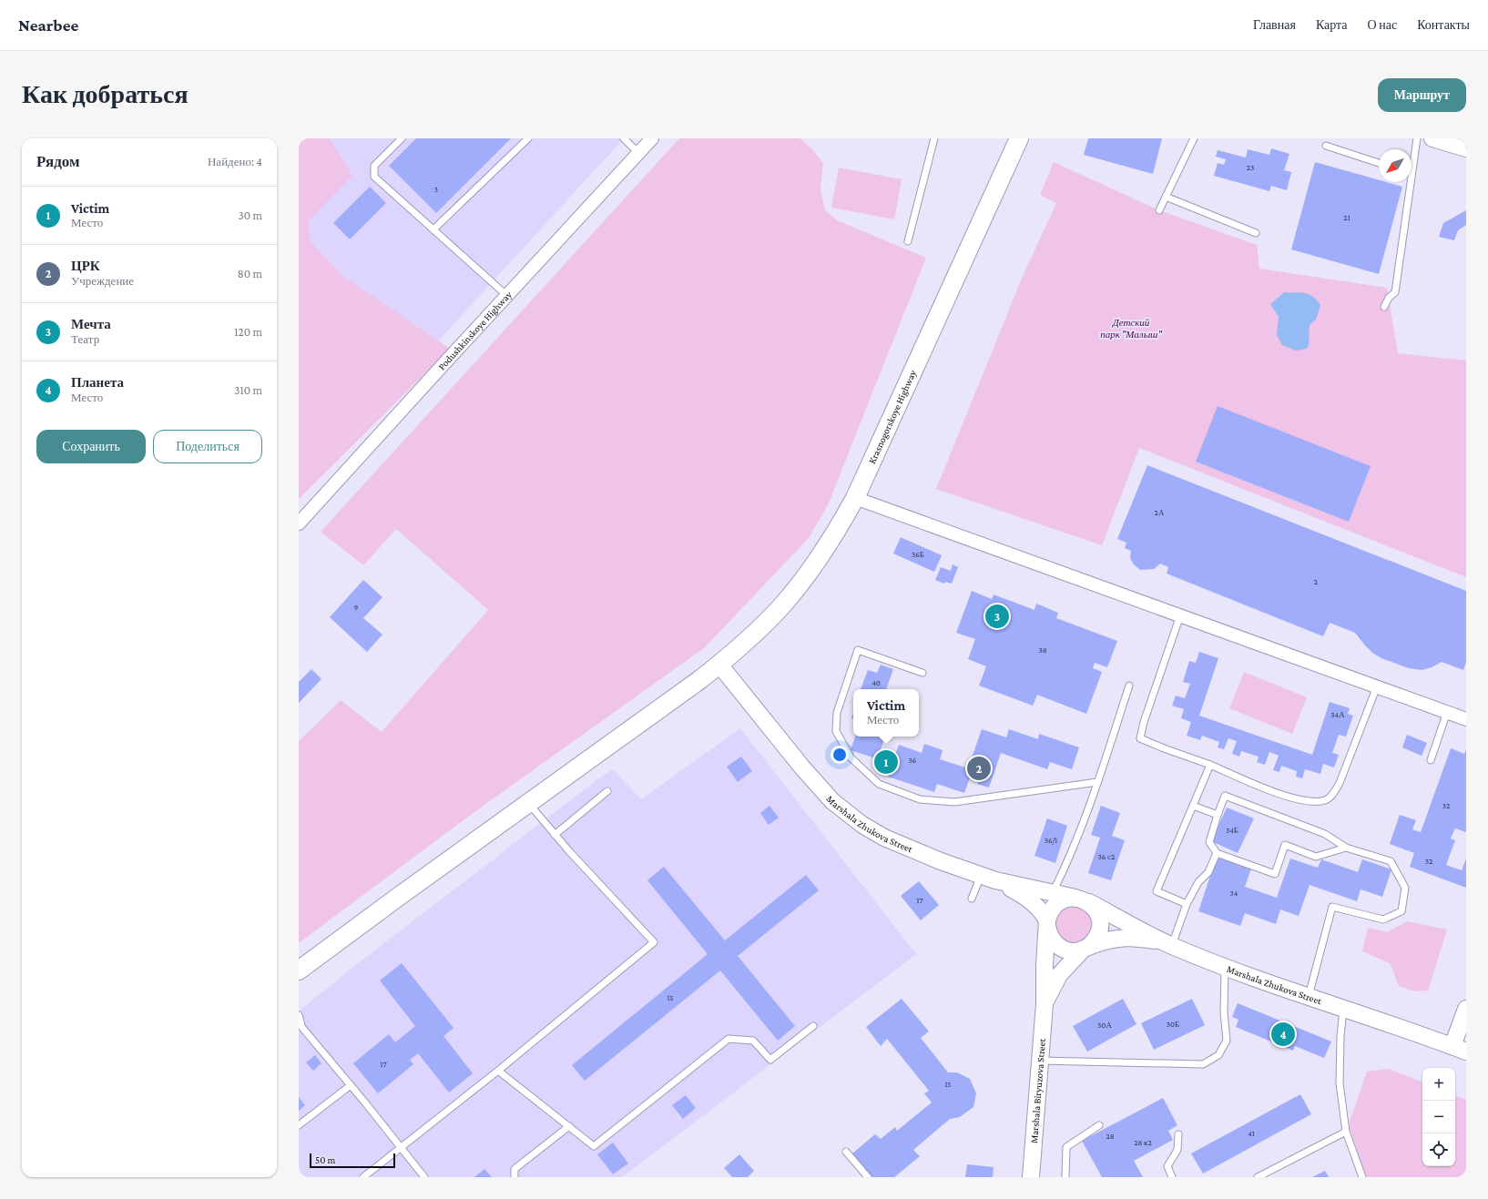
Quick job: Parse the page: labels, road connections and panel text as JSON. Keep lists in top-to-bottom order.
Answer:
{
  "streets": {
    "main road": ["Krasnogorskoye Highway"],
    "street": ["Podushkinskoye Highway", "Marshala Zhukova Street", "Marshala Biryuzova Street"]
  },
  "crossings": [
    ["Krasnogorskoye Highway", "Marshala Zhukova Street"],
    ["Marshala Zhukova Street", "Marshala Biryuzova Street"]
  ],
  "parks": ["Детский парк \"Малыш\""],
  "house_numbers": [
    "23",
    "3",
    "21",
    "2А",
    "36Б",
    "2",
    "9",
    "38",
    "40",
    "34А",
    "36",
    "32",
    "34Б",
    "36/1",
    "36 с2",
    "32",
    "34",
    "17",
    "15",
    "30Б",
    "30А",
    "17",
    "15",
    "41",
    "28",
    "28 к2"
  ],
  "scale_bar": "50 m",
  "north": "bottom left",
  "page": {
    "header": "Nearbee",
    "nav": [
      "Главная",
      "Карта",
      "О нас",
      "Контакты"
    ],
    "buttons": [
      "Маршрут",
      ["Сохранить", "Поделиться"]
    ],
    "title": "Как добраться",
    "heading": ["Рядом", "Найдено: 4"],
    "list": [
      {
        "mark": "1",
        "name": "Victim",
        "note": "Место",
        "value": "30 m"
      },
      {
        "mark": "2",
        "name": "ЦРК",
        "note": "Учреждение",
        "value": "80 m"
      },
      {
        "mark": "3",
        "name": "Мечта",
        "note": "Театр",
        "value": "120 m"
      },
      {
        "mark": "4",
        "name": "Планета",
        "note": "Место",
        "value": "310 m"
      }
    ],
    "pins": [
      "3",
      "1",
      "2",
      "4"
    ],
    "popup": ["Victim", "Место"],
    "map_buttons": ["+", "−"],
    "scale": "50 m"
  }
}
